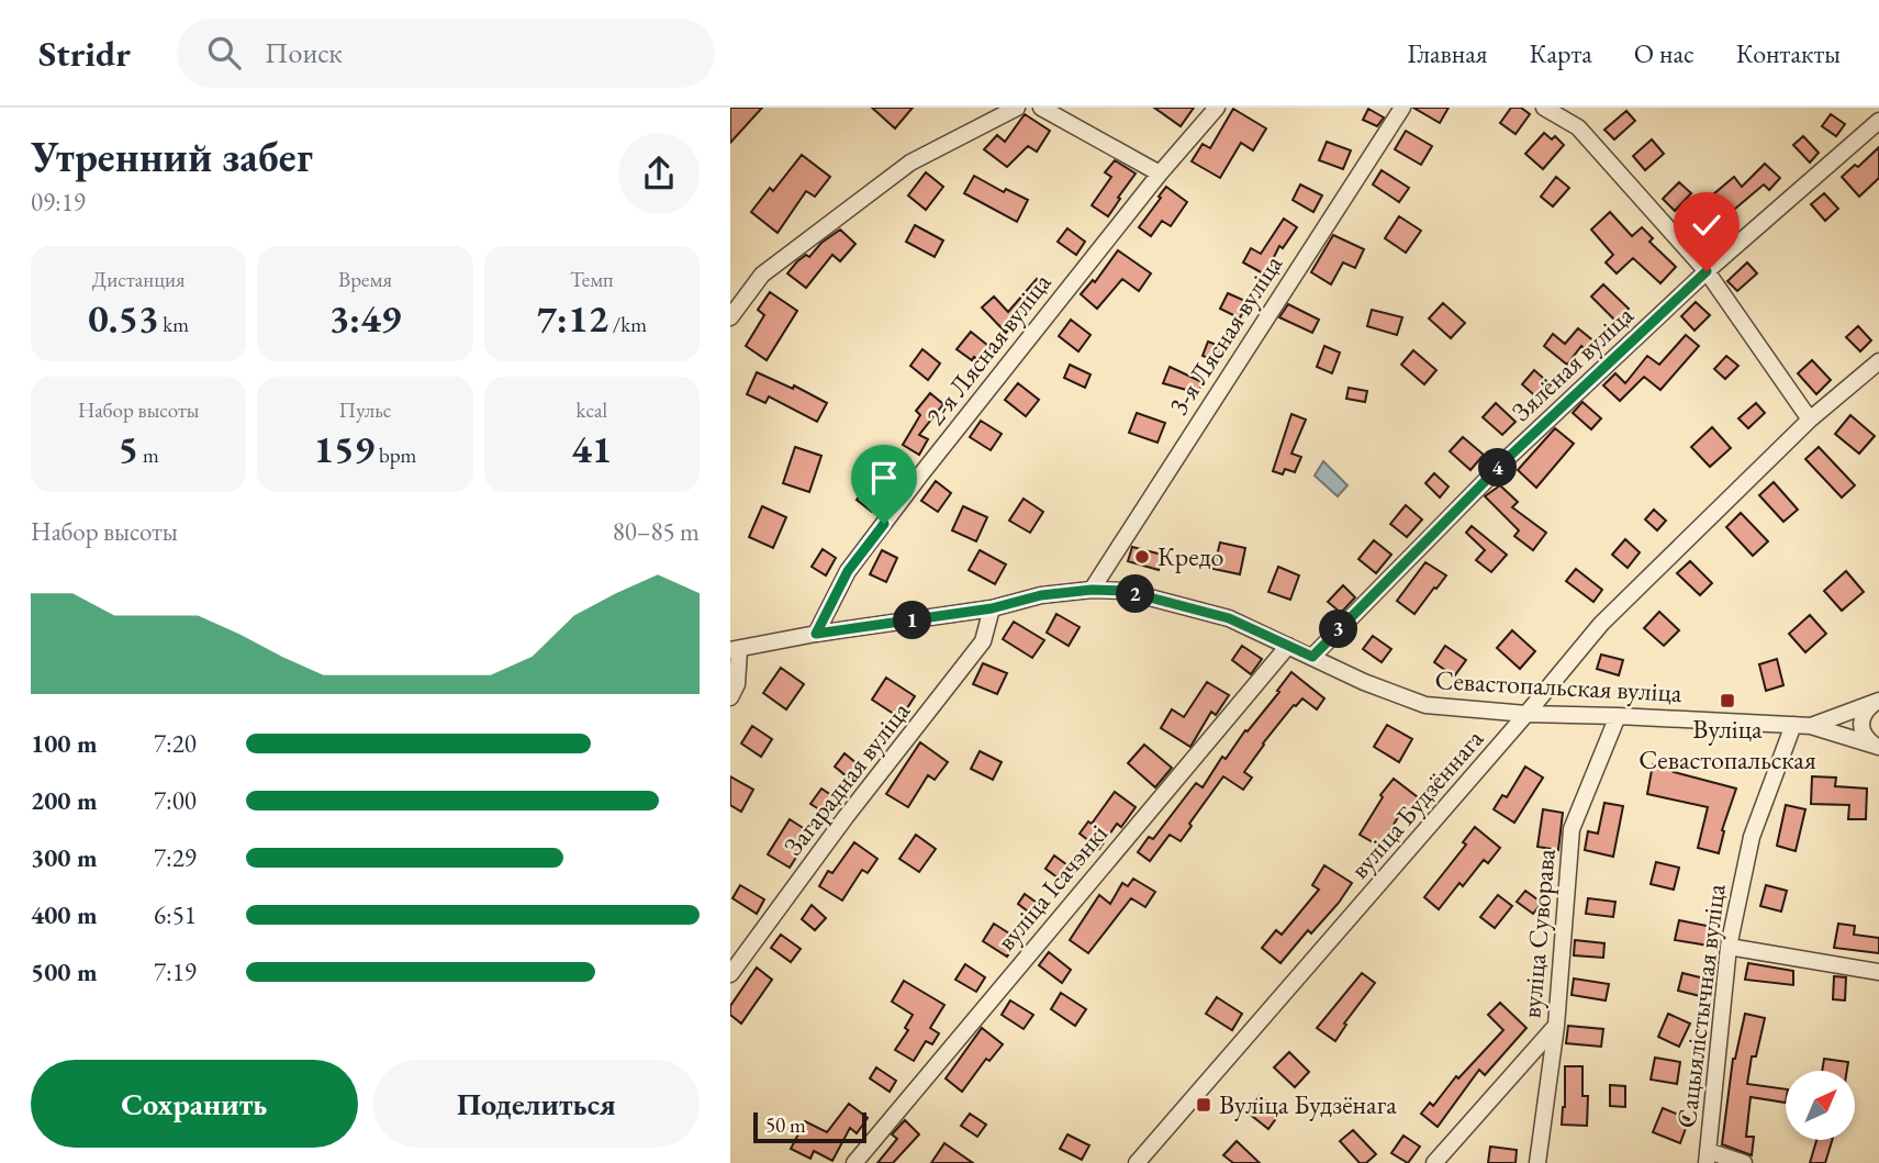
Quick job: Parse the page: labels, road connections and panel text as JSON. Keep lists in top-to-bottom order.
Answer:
{
  "streets": {
    "street": [
      "3-я Лясная вуліца",
      "2-я Лясная вуліца",
      "Зялёная вуліца",
      "Севастопальская вуліца",
      "Загарадная вуліца",
      "вуліца Будзённага",
      "вуліца Ісачэнкі",
      "вуліца Суворава",
      "Сацыялістычная вуліца"
    ]
  },
  "crossings": [
    ["3-я Лясная вуліца", "Севастопальская вуліца"],
    ["2-я Лясная вуліца", "Севастопальская вуліца"],
    ["Зялёная вуліца", "Севастопальская вуліца"],
    ["Севастопальская вуліца", "Загарадная вуліца"],
    ["Севастопальская вуліца", "вуліца Будзённага"],
    ["Севастопальская вуліца", "вуліца Ісачэнкі"],
    ["Севастопальская вуліца", "вуліца Суворава"],
    ["Севастопальская вуліца", "Сацыялістычная вуліца"]
  ],
  "places": {
    "other": ["Кредо"],
    "transit": ["Вуліца Севастопальская", "Вуліца Будзёнага"]
  },
  "scale_bar": "50 m",
  "north": "top right",
  "page": {
    "header": "Stridr",
    "search": "Поиск",
    "nav": [
      "Главная",
      "Карта",
      "О нас",
      "Контакты"
    ],
    "heading": ["Утренний забег", "09:19"],
    "stats": [
      ["Дистанция", "0.53 km"],
      ["Время", "3:49"],
      ["Темп", "7:12 /km"],
      ["Набор высоты", "5 m"],
      ["Пульс", "159 bpm"],
      ["kcal", "41"]
    ],
    "pins": [
      "4",
      "2",
      "1",
      "3"
    ],
    "chart": ["Набор высоты", "80–85 m"],
    "list": [
      {
        "name": "100 m",
        "note": "7:20"
      },
      {
        "name": "200 m",
        "note": "7:00"
      },
      {
        "name": "300 m",
        "note": "7:29"
      },
      {
        "name": "400 m",
        "note": "6:51"
      },
      {
        "name": "500 m",
        "note": "7:19"
      }
    ],
    "buttons": ["Сохранить", "Поделиться"],
    "scale": "50 m"
  }
}
